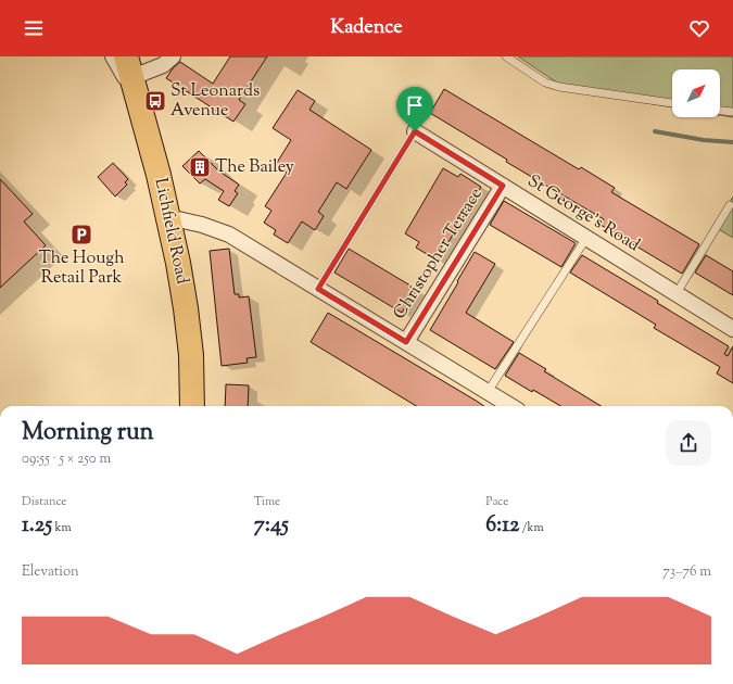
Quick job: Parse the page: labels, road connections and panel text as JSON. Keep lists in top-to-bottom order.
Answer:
{
  "streets": {
    "highway": ["Lichfield Road"],
    "street": ["St George's Road", "Christopher Terrace"]
  },
  "crossings": [
    ["St George's Road", "Christopher Terrace"]
  ],
  "places": {
    "bus stop": ["St Leonards Avenue"],
    "building": ["The Bailey"],
    "parking": ["The Hough Retail Park"]
  },
  "north": "top right",
  "page": {
    "header": "Kadence",
    "heading": ["Morning run", "09:55 · 5 × 250 m"],
    "stats": [
      ["Distance", "1.25 km"],
      ["Time", "7:45"],
      ["Pace", "6:12 /km"]
    ],
    "chart": ["Elevation", "73–76 m"]
  }
}
